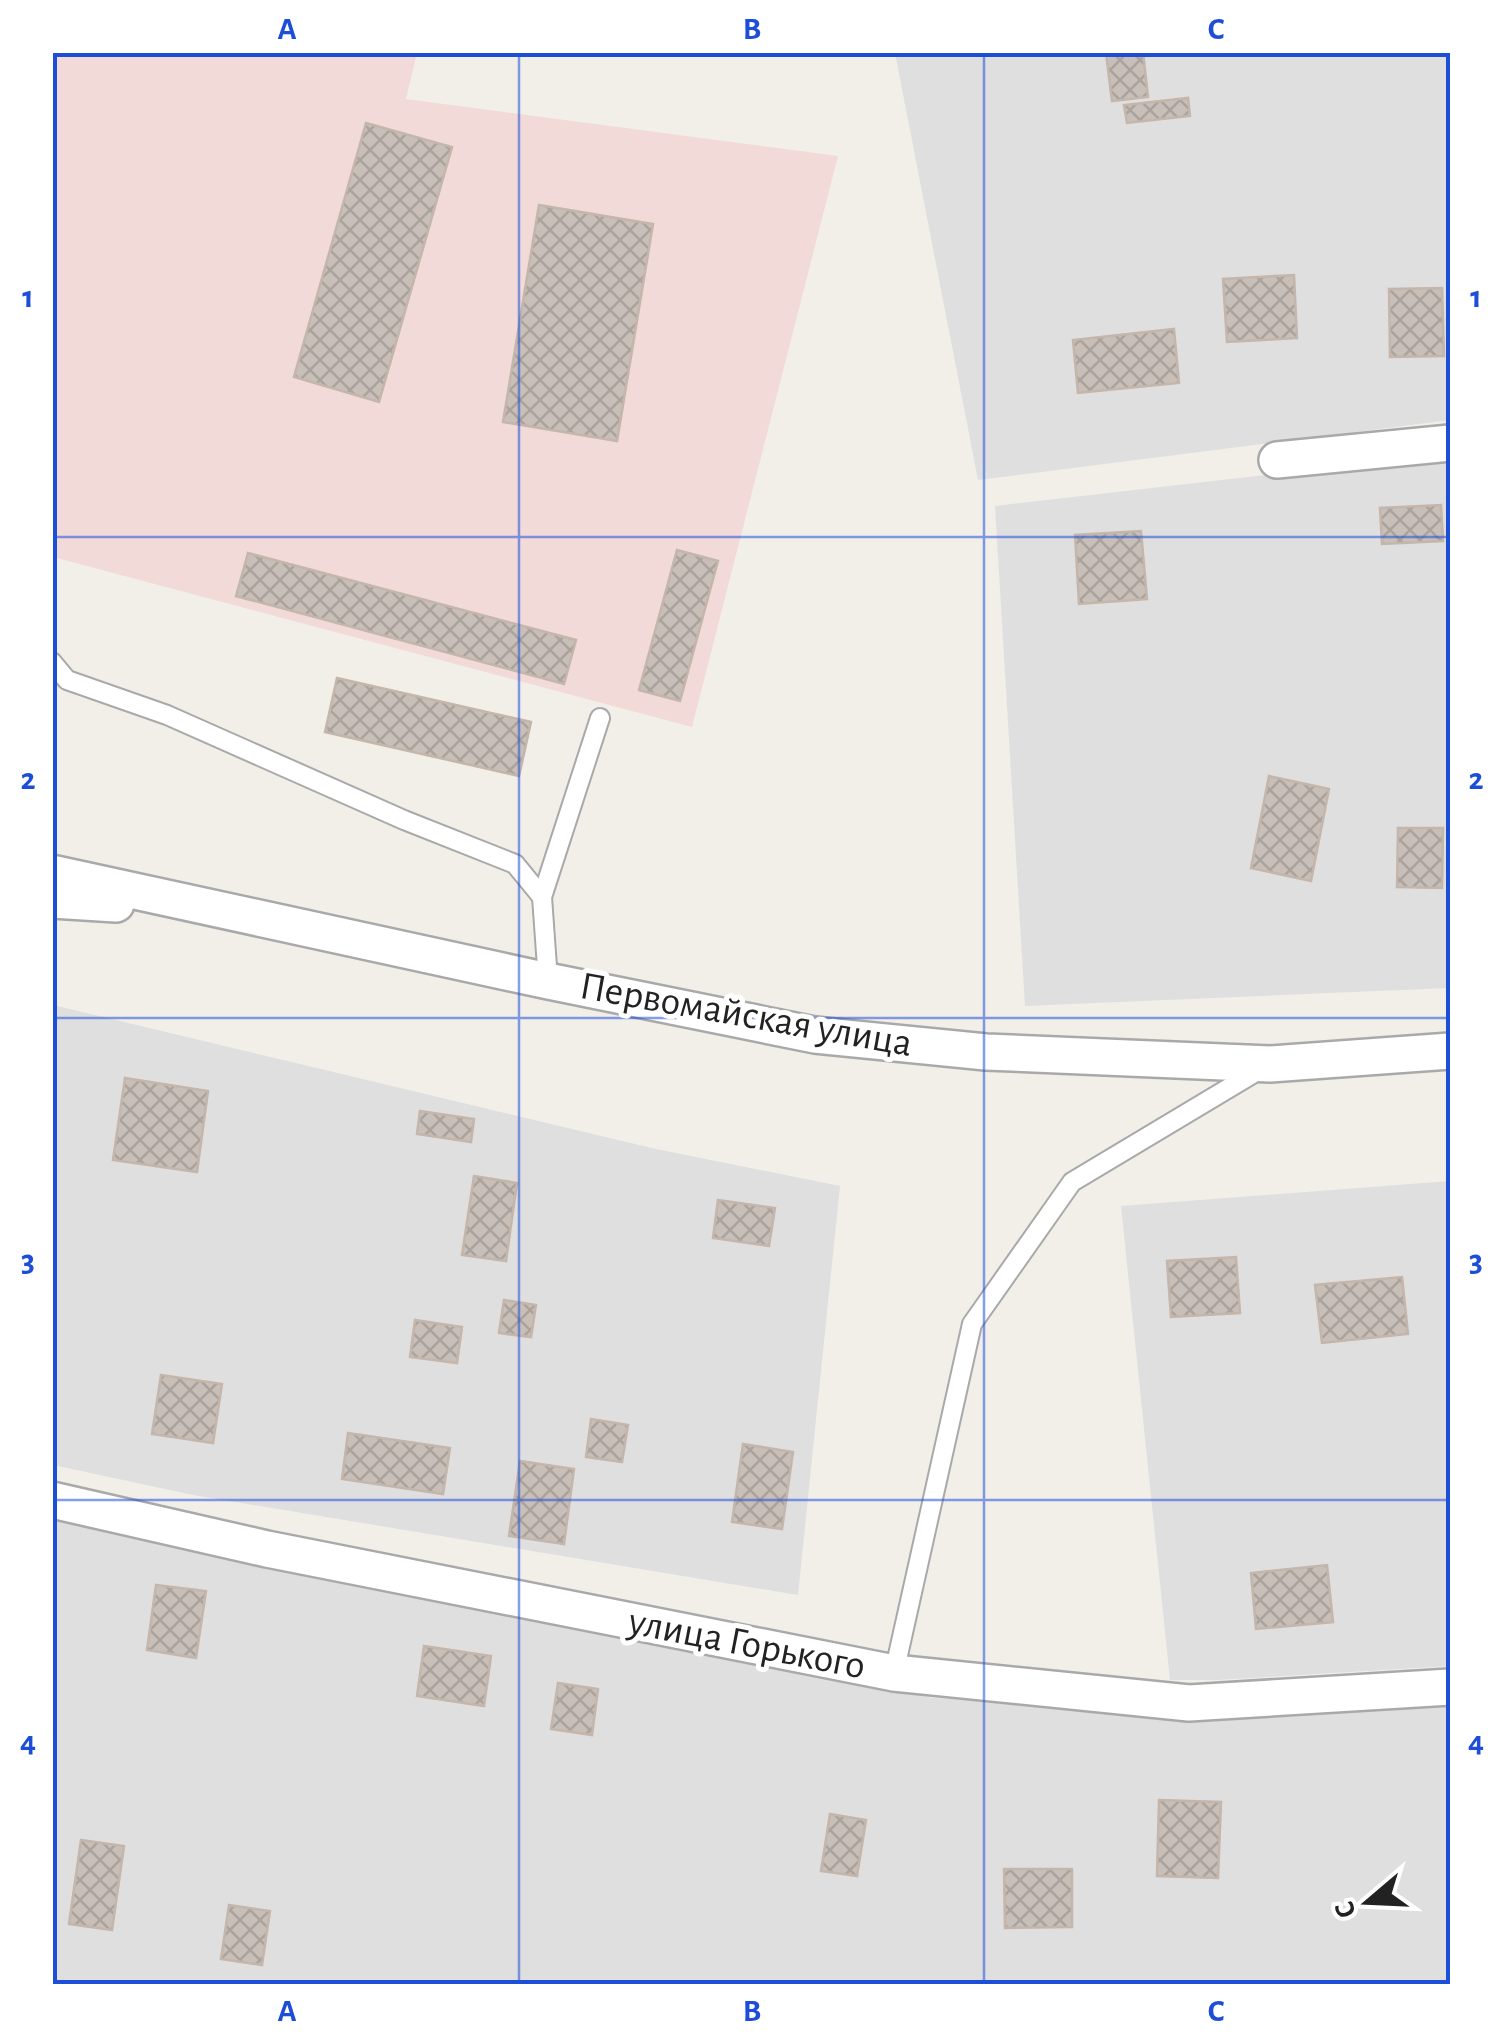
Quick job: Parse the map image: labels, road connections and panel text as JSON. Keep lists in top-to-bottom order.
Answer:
{
  "streets": {
    "street": ["Первомайская улица", "улица Горького"]
  },
  "north": "left",
  "grid": {
    "columns": ["A", "B", "C"],
    "rows": [
      "1",
      "2",
      "3",
      "4"
    ]
  }
}
